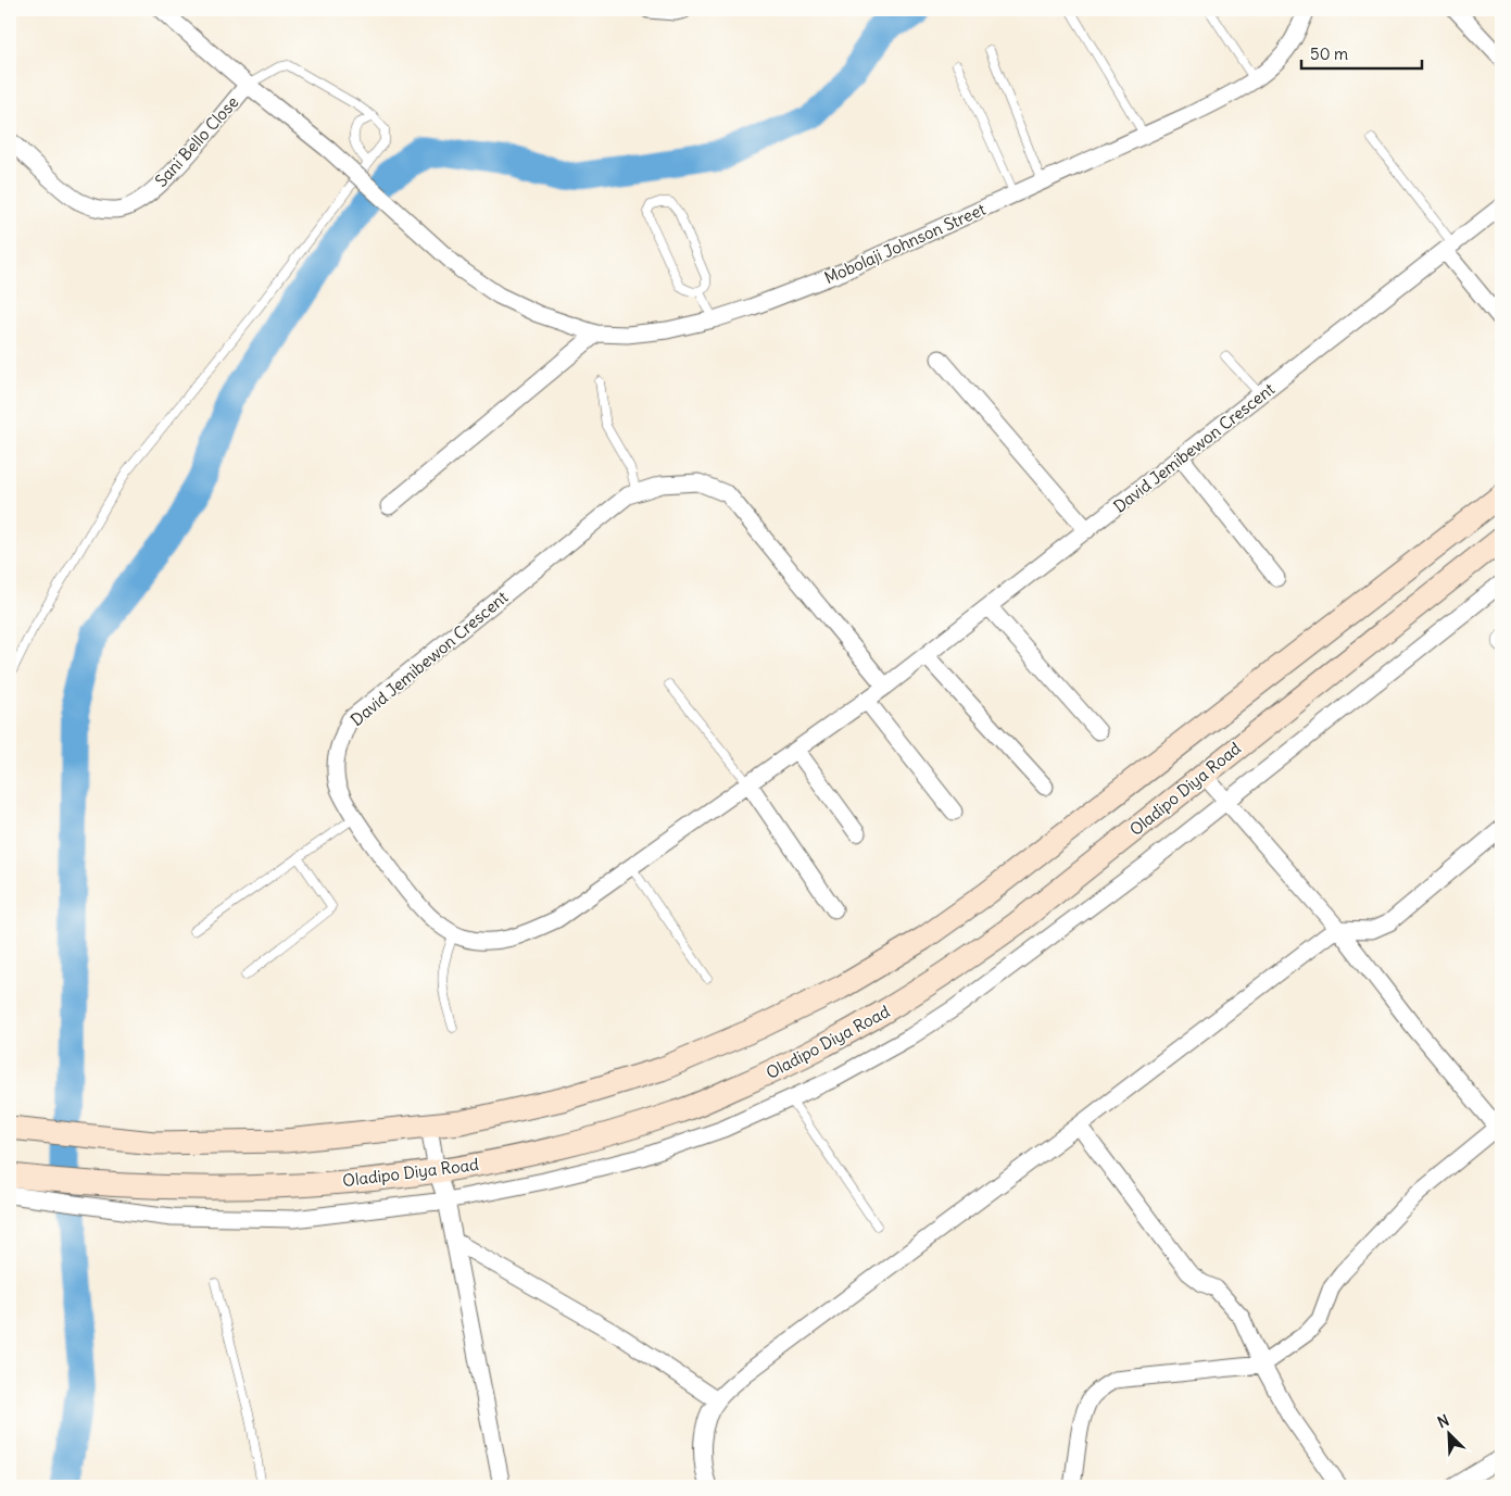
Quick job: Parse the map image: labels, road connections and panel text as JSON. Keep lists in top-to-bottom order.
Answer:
{
  "streets": {
    "main road": ["Oladipo Diya Road"],
    "street": ["Sani Bello Close", "Mobolaji Johnson Street", "David Jemibewon Crescent"]
  },
  "crossings": [
    ["Sani Bello Close", "Mobolaji Johnson Street"]
  ],
  "scale_bar": "50 m",
  "north": "top left"
}
